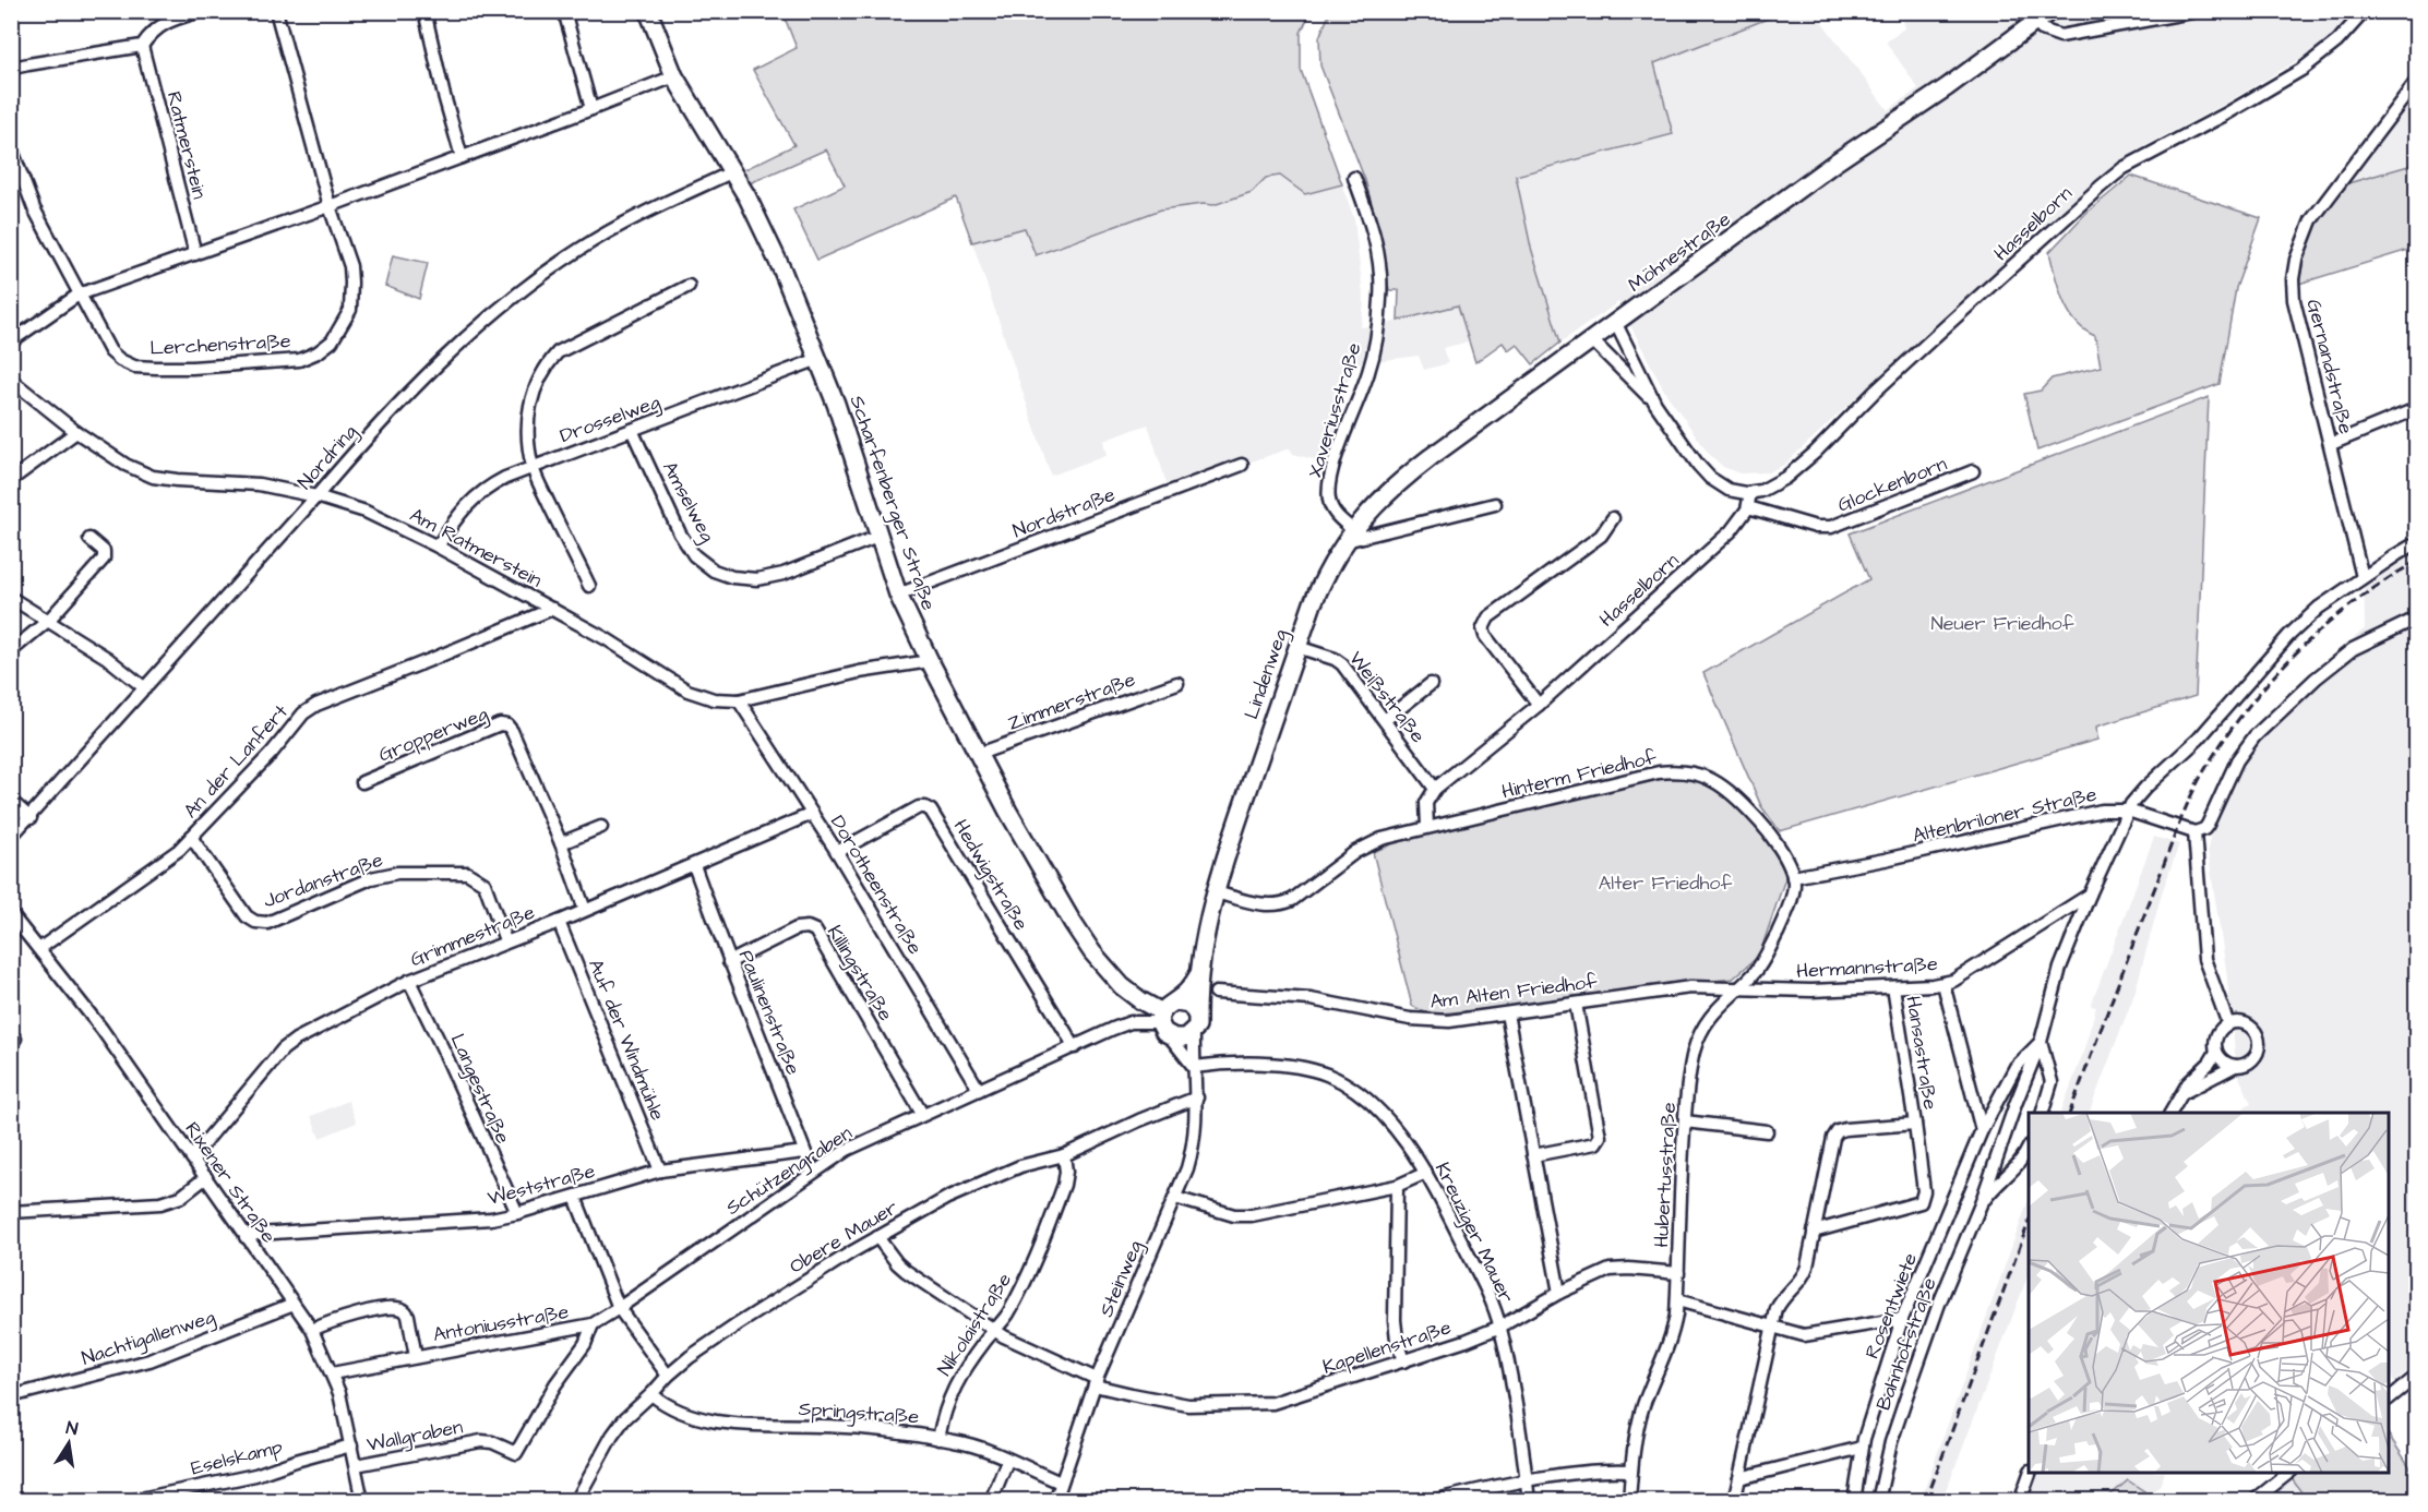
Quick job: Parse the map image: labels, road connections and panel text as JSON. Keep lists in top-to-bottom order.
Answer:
{
  "streets": {
    "street": [
      "Ratmerstein",
      "Hasselborn",
      "Möhnestraße",
      "Lerchenstraße",
      "Gernandstraße",
      "Xaveriusstraße",
      "Drosselweg",
      "Nordring",
      "Glockenborn",
      "Amselweg",
      "Scharfenberger Straße",
      "Nordstraße",
      "Am Ratmerstein",
      "Lindenweg",
      "Weißstraße",
      "Zimmerstraße",
      "Gropperweg",
      "An der Lanfert",
      "Hinterm Friedhof",
      "Altenbriloner Straße",
      "Hedwigstraße",
      "Jordanstraße",
      "Dorotheenstraße",
      "Grimmestraße",
      "Hermannstraße",
      "Killingstraße",
      "Am Alten Friedhof",
      "Paulinenstraße",
      "Auf der Windmühle",
      "Hansastraße",
      "Langestraße",
      "Schützengraben",
      "Hubertusstraße",
      "Rixener Straße",
      "Weststraße",
      "Kreuziger Mauer",
      "Obere Mauer",
      "Steinweg",
      "Rosentwiete",
      "Antoniusstraße",
      "Nikolaistraße",
      "Nachtigallenweg",
      "Bahnhofstraße",
      "Kapellenstraße",
      "Springstraße",
      "Wallgraben",
      "Eselskamp"
    ]
  },
  "crossings": [
    ["Hasselborn", "Glockenborn"],
    ["Hasselborn", "Weißstraße"],
    ["Möhnestraße", "Xaveriusstraße"],
    ["Möhnestraße", "Lindenweg"],
    ["Xaveriusstraße", "Lindenweg"],
    ["Drosselweg", "Amselweg"],
    ["Drosselweg", "Scharfenberger Straße"],
    ["Drosselweg", "Am Ratmerstein"],
    ["Nordring", "Scharfenberger Straße"],
    ["Nordring", "Am Ratmerstein"],
    ["Amselweg", "Scharfenberger Straße"],
    ["Scharfenberger Straße", "Nordstraße"],
    ["Scharfenberger Straße", "Am Ratmerstein"],
    ["Scharfenberger Straße", "Lindenweg"],
    ["Scharfenberger Straße", "Zimmerstraße"],
    ["Scharfenberger Straße", "Schützengraben"],
    ["Scharfenberger Straße", "Steinweg"],
    ["Am Ratmerstein", "An der Lanfert"],
    ["Am Ratmerstein", "Dorotheenstraße"],
    ["Lindenweg", "Weißstraße"],
    ["Lindenweg", "Hinterm Friedhof"],
    ["Lindenweg", "Schützengraben"],
    ["Lindenweg", "Steinweg"],
    ["Gropperweg", "Grimmestraße"],
    ["An der Lanfert", "Jordanstraße"],
    ["An der Lanfert", "Rixener Straße"],
    ["Hinterm Friedhof", "Altenbriloner Straße"],
    ["Hinterm Friedhof", "Hubertusstraße"],
    ["Altenbriloner Straße", "Hubertusstraße"],
    ["Altenbriloner Straße", "Bahnhofstraße"],
    ["Hedwigstraße", "Dorotheenstraße"],
    ["Hedwigstraße", "Schützengraben"],
    ["Jordanstraße", "Grimmestraße"],
    ["Dorotheenstraße", "Grimmestraße"],
    ["Dorotheenstraße", "Schützengraben"],
    ["Grimmestraße", "Paulinenstraße"],
    ["Grimmestraße", "Auf der Windmühle"],
    ["Grimmestraße", "Langestraße"],
    ["Grimmestraße", "Rixener Straße"],
    ["Hermannstraße", "Am Alten Friedhof"],
    ["Hermannstraße", "Hansastraße"],
    ["Hermannstraße", "Hubertusstraße"],
    ["Hermannstraße", "Bahnhofstraße"],
    ["Killingstraße", "Paulinenstraße"],
    ["Killingstraße", "Schützengraben"],
    ["Am Alten Friedhof", "Hubertusstraße"],
    ["Paulinenstraße", "Schützengraben"],
    ["Paulinenstraße", "Weststraße"],
    ["Auf der Windmühle", "Weststraße"],
    ["Langestraße", "Weststraße"],
    ["Schützengraben", "Steinweg"],
    ["Schützengraben", "Antoniusstraße"],
    ["Schützengraben", "Wallgraben"],
    ["Hubertusstraße", "Kapellenstraße"],
    ["Rixener Straße", "Weststraße"],
    ["Rixener Straße", "Antoniusstraße"],
    ["Rixener Straße", "Nachtigallenweg"],
    ["Rixener Straße", "Wallgraben"],
    ["Rixener Straße", "Eselskamp"],
    ["Kreuziger Mauer", "Steinweg"],
    ["Kreuziger Mauer", "Kapellenstraße"],
    ["Obere Mauer", "Steinweg"],
    ["Obere Mauer", "Nikolaistraße"],
    ["Obere Mauer", "Kapellenstraße"],
    ["Obere Mauer", "Springstraße"],
    ["Steinweg", "Kapellenstraße"],
    ["Steinweg", "Springstraße"],
    ["Rosentwiete", "Bahnhofstraße"],
    ["Antoniusstraße", "Wallgraben"],
    ["Nikolaistraße", "Kapellenstraße"],
    ["Nikolaistraße", "Springstraße"]
  ],
  "parks": ["Neuer Friedhof", "Alter Friedhof"],
  "north": "top"
}
